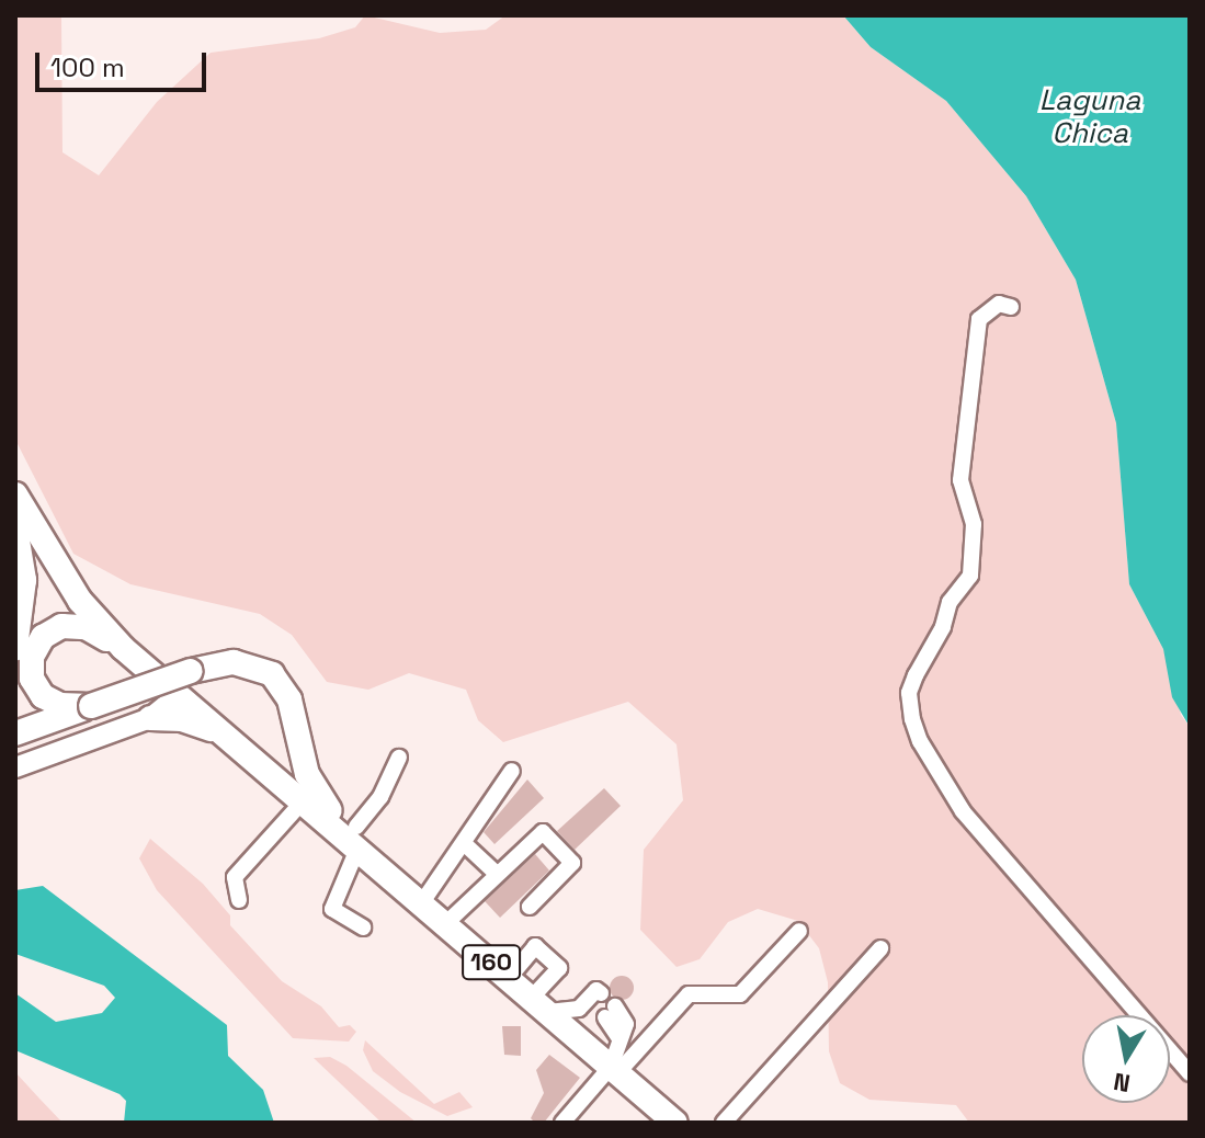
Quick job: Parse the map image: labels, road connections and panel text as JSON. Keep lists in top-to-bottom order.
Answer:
{
  "streets": {
    "highway": ["160"]
  },
  "water": ["Laguna Chica"],
  "scale_bar": "100 m",
  "north": "bottom"
}
